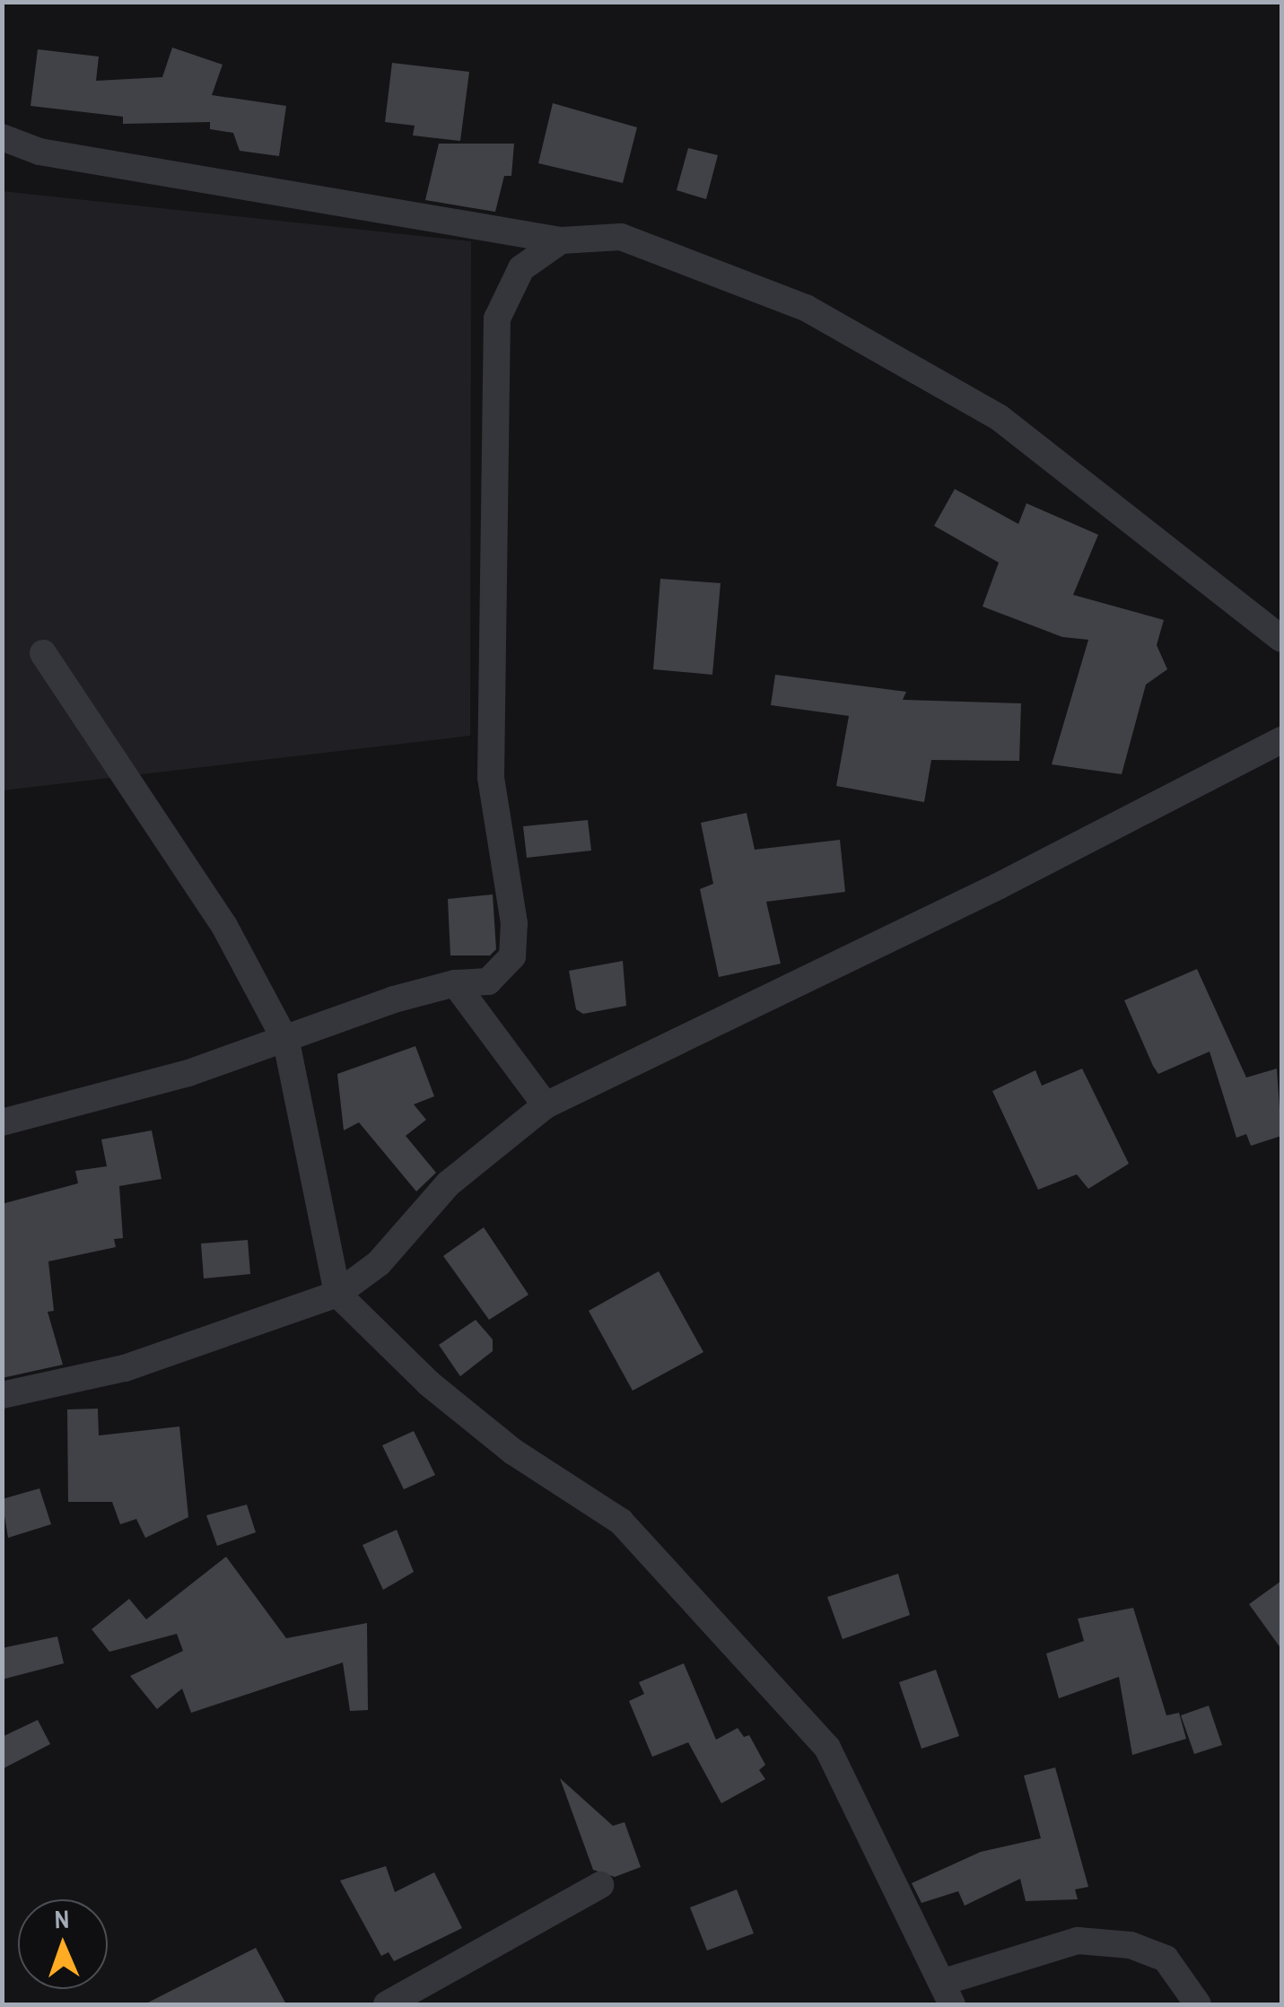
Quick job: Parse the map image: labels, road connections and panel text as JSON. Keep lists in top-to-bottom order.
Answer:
{
  "north": "top"
}
